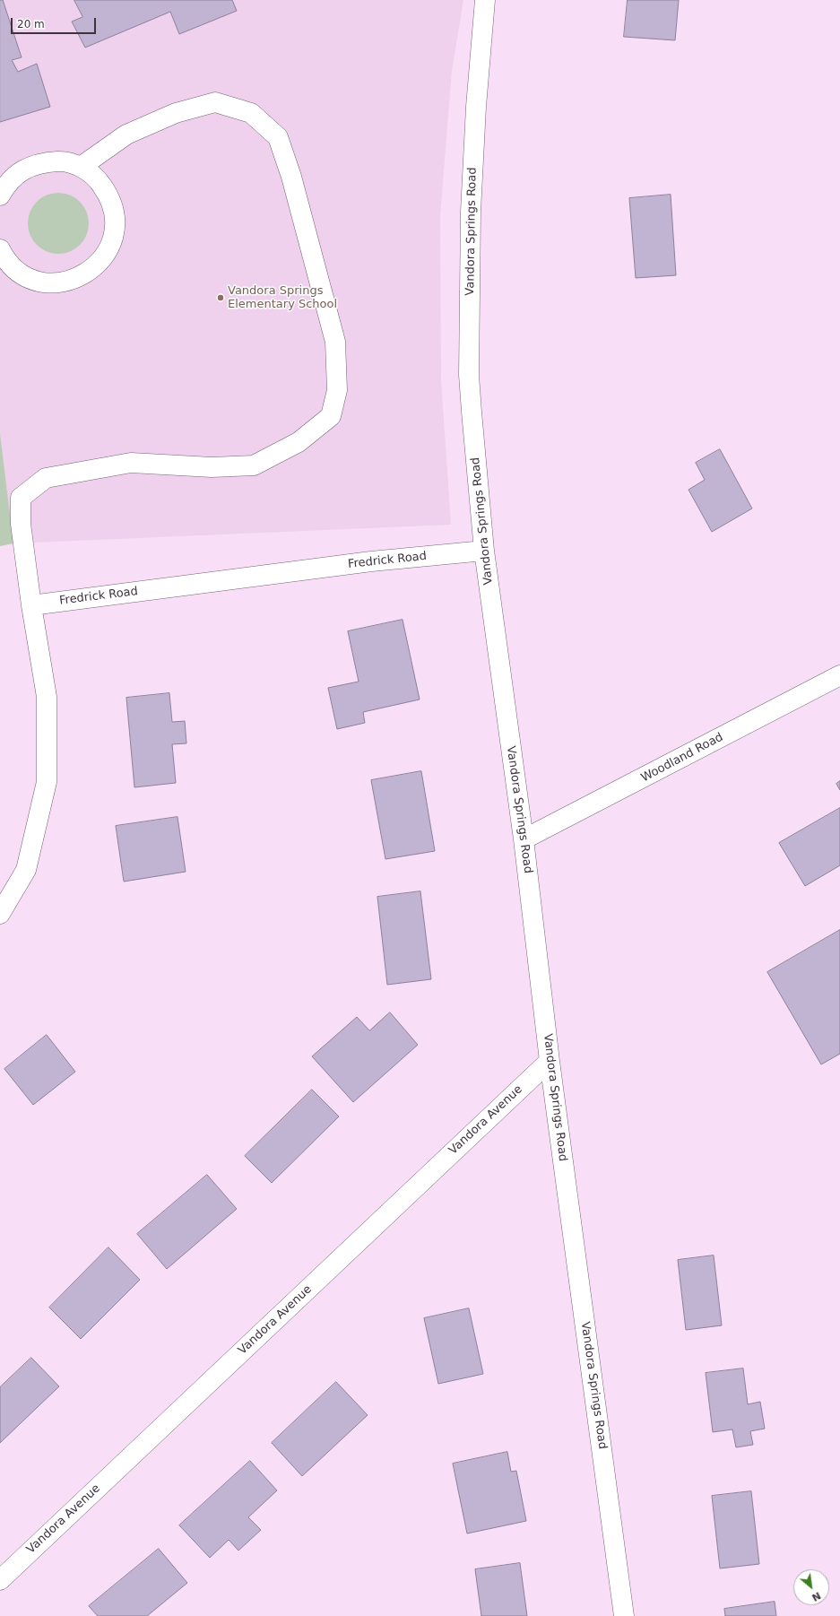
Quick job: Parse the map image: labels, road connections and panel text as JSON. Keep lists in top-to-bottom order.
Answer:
{
  "streets": {
    "street": [
      "Vandora Springs Road",
      "Fredrick Road",
      "Woodland Road",
      "Vandora Avenue"
    ]
  },
  "crossings": [
    ["Vandora Springs Road", "Fredrick Road"],
    ["Vandora Springs Road", "Woodland Road"],
    ["Vandora Springs Road", "Vandora Avenue"]
  ],
  "places": ["Vandora Springs Elementary School"],
  "scale_bar": "20 m",
  "north": "bottom right"
}
